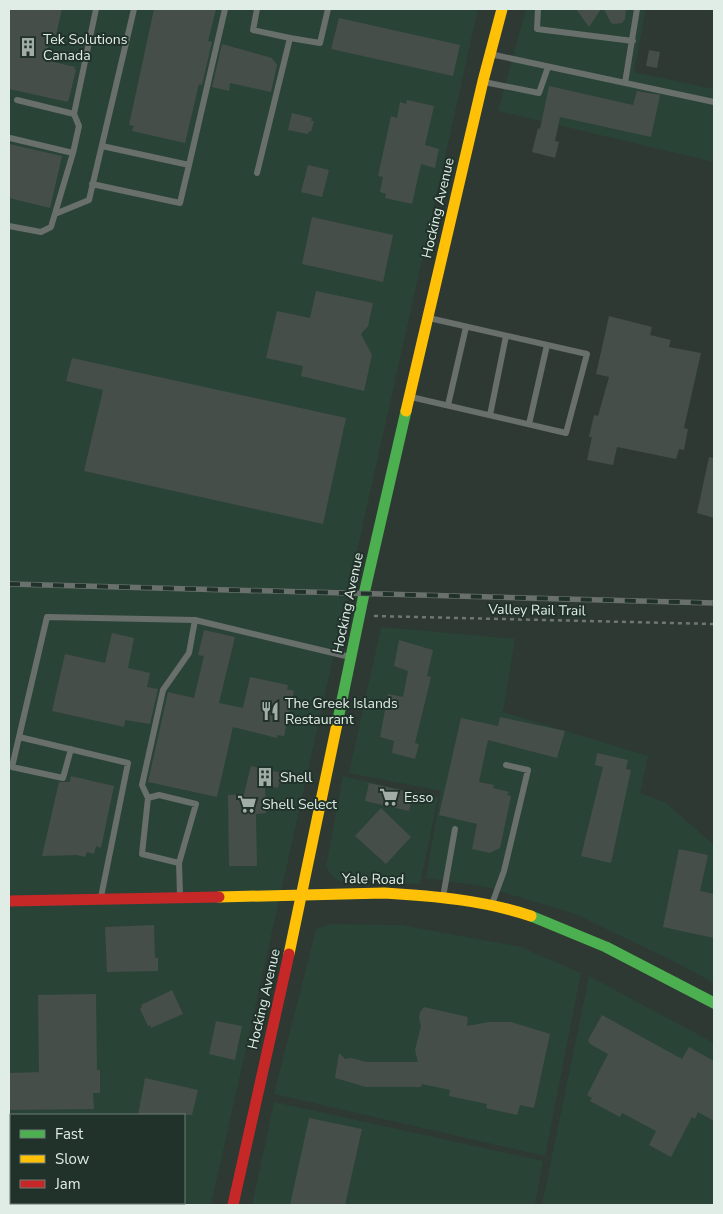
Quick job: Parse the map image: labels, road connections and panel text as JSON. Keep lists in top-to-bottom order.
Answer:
{
  "streets": {
    "street": ["Hocking Avenue", "Yale Road"],
    "path": ["Valley Rail Trail"]
  },
  "crossings": [
    ["Hocking Avenue", "Valley Rail Trail"],
    ["Hocking Avenue", "Yale Road"]
  ],
  "places": {
    "building": ["Tek Solutions Canada", "Shell"],
    "restaurant": ["The Greek Islands Restaurant"],
    "supermarket": ["Esso", "Shell Select"]
  },
  "legend": ["Fast", "Slow", "Jam"]
}
